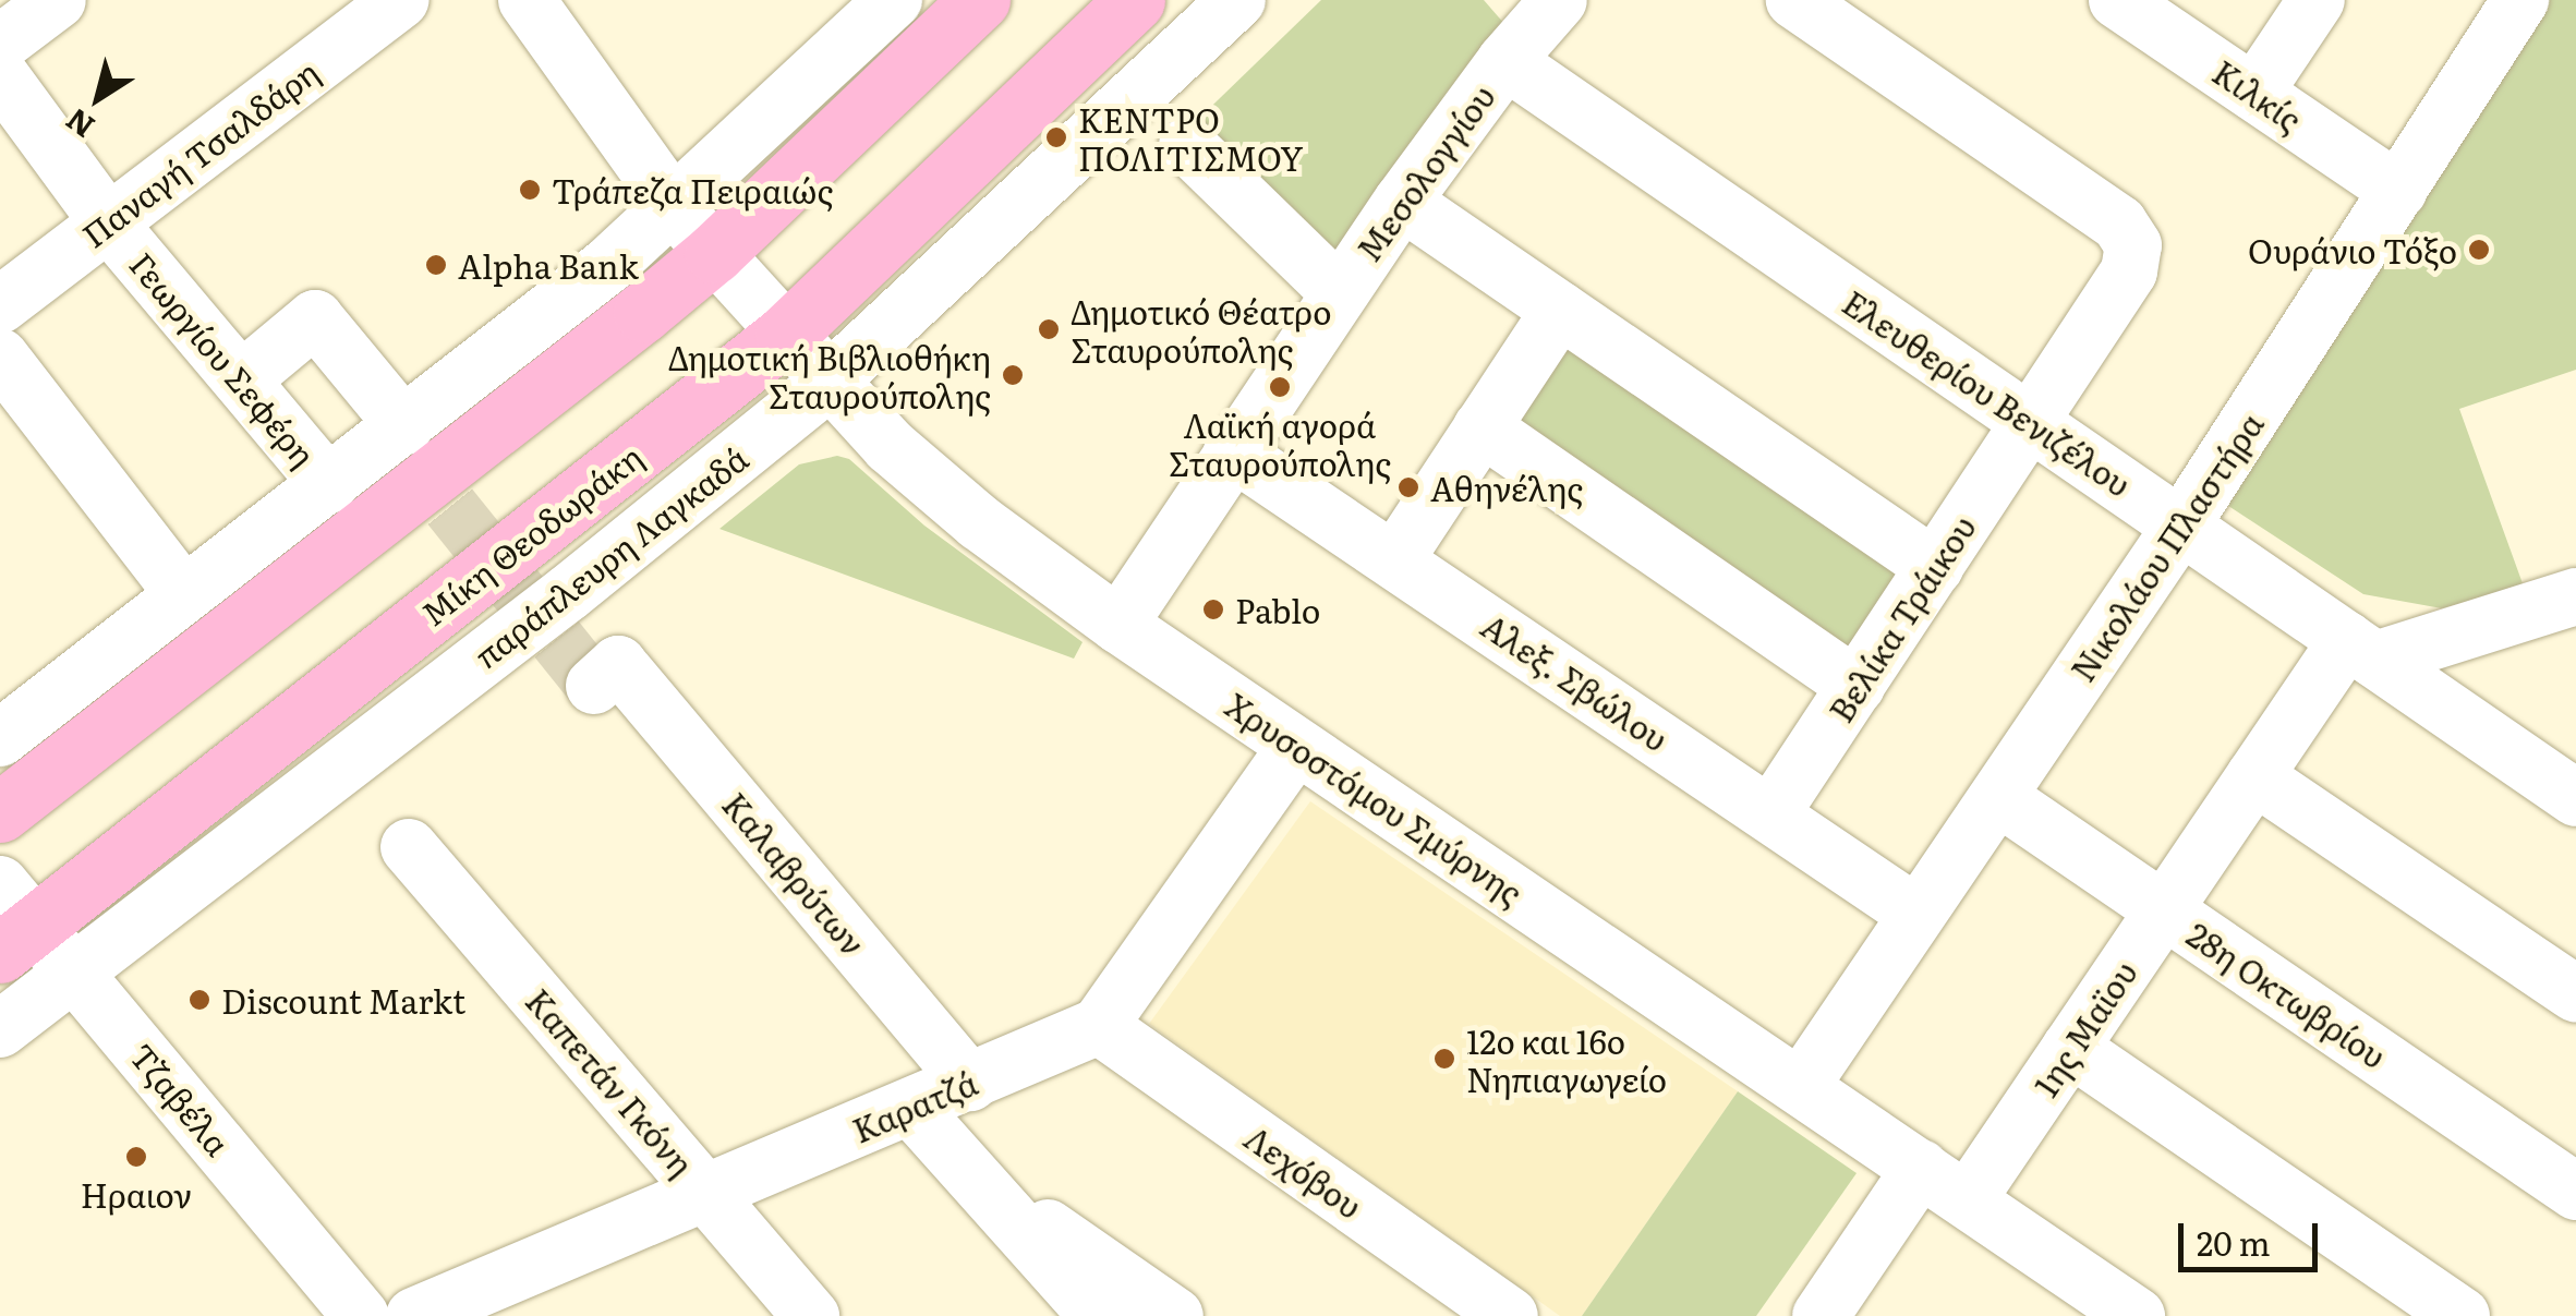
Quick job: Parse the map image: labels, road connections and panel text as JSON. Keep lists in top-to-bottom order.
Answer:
{
  "streets": {
    "highway": ["Μίκη Θεοδωράκη"],
    "street": [
      "Κιλκίς",
      "Παναγή Τσαλδάρη",
      "Μεσολογγίου",
      "Γεωργίου Σεφέρη",
      "Ελευθερίου Βενιζέλου",
      "Νικολάου Πλαστήρα",
      "παράπλευρη Λαγκαδά",
      "Βελίκα Τράικου",
      "Αλεξ. Σβώλου",
      "Χρυσοστόμου Σμύρνης",
      "Καλαβρύτων",
      "28η Οκτωβρίου",
      "1ης Μαϊου",
      "Καπετάν Γκόνη",
      "Τζαβέλα",
      "Καρατζά",
      "Λεχόβου"
    ]
  },
  "crossings": [
    ["Κιλκίς", "Νικολάου Πλαστήρα"],
    ["Παναγή Τσαλδάρη", "Γεωργίου Σεφέρη"],
    ["Μεσολογγίου", "Ελευθερίου Βενιζέλου"],
    ["Μεσολογγίου", "Αλεξ. Σβώλου"],
    ["Μεσολογγίου", "Χρυσοστόμου Σμύρνης"],
    ["Ελευθερίου Βενιζέλου", "Νικολάου Πλαστήρα"],
    ["Ελευθερίου Βενιζέλου", "Βελίκα Τράικου"],
    ["Ελευθερίου Βενιζέλου", "1ης Μαϊου"],
    ["Μίκη Θεοδωράκη", "Χρυσοστόμου Σμύρνης"],
    ["Μίκη Θεοδωράκη", "Τζαβέλα"],
    ["Νικολάου Πλαστήρα", "Αλεξ. Σβώλου"],
    ["Νικολάου Πλαστήρα", "Χρυσοστόμου Σμύρνης"],
    ["Νικολάου Πλαστήρα", "28η Οκτωβρίου"],
    ["παράπλευρη Λαγκαδά", "Χρυσοστόμου Σμύρνης"],
    ["παράπλευρη Λαγκαδά", "Τζαβέλα"],
    ["Βελίκα Τράικου", "Αλεξ. Σβώλου"],
    ["Χρυσοστόμου Σμύρνης", "1ης Μαϊου"],
    ["Καλαβρύτων", "Καρατζά"],
    ["28η Οκτωβρίου", "1ης Μαϊου"],
    ["Καπετάν Γκόνη", "Καρατζά"],
    ["Καρατζά", "Λεχόβου"]
  ],
  "places": [
    "ΚΕΝΤΡΟ ΠΟΛΙΤΙΣΜΟΥ",
    "Τράπεζα Πειραιώς",
    "Ουράνιο Τόξο",
    "Alpha Bank",
    "Δημοτικό Θέατρο Σταυρούπολης",
    "Δημοτική Βιβλιοθήκη Σταυρούπολης",
    "Λαϊκή αγορά Σταυρούπολης",
    "Αθηνέλης",
    "Pablo",
    "Discount Markt",
    "12ο και 16ο Νηπιαγωγείο",
    "Ηραιον"
  ],
  "scale_bar": "20 m",
  "north": "bottom left"
}
